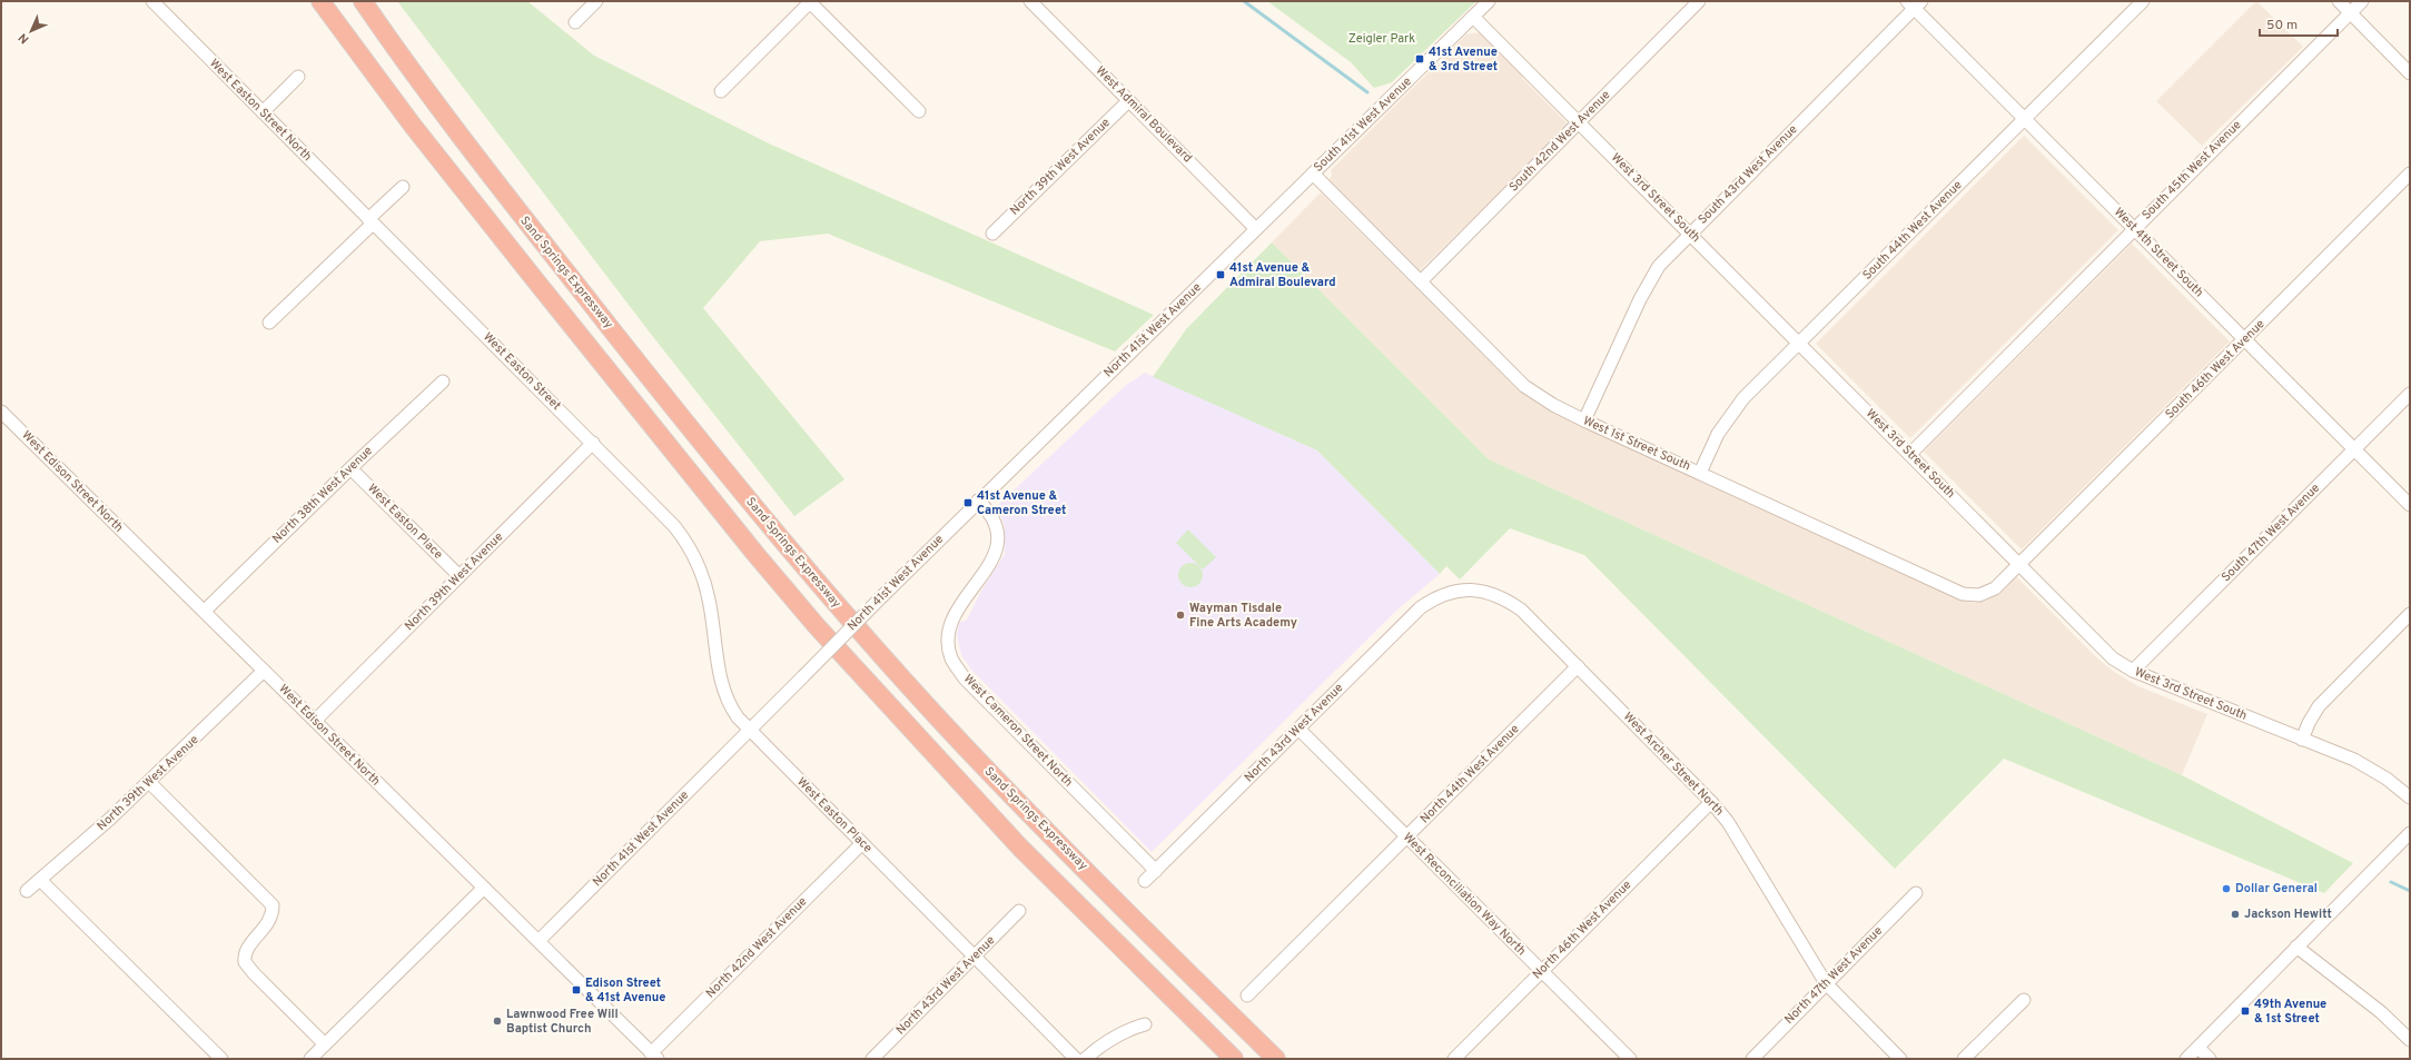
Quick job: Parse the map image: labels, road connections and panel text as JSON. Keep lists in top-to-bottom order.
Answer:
{
  "streets": {
    "highway": ["Sand Springs Expressway"],
    "street": [
      "West Easton Street North",
      "West Admiral Boulevard",
      "South 41st West Avenue",
      "South 42nd West Avenue",
      "North 39th West Avenue",
      "South 45th West Avenue",
      "South 43rd West Avenue",
      "West 3rd Street South",
      "South 44th West Avenue",
      "West 4th Street South",
      "North 41st West Avenue",
      "South 46th West Avenue",
      "West Easton Street",
      "West 1st Street South",
      "West Edison Street North",
      "North 38th West Avenue",
      "West Easton Place",
      "South 47th West Avenue",
      "West Cameron Street North",
      "North 43rd West Avenue",
      "West Archer Street North",
      "North 44th West Avenue",
      "West Reconciliation Way North",
      "North 46th West Avenue",
      "North 42nd West Avenue",
      "North 47th West Avenue"
    ]
  },
  "crossings": [
    ["West Easton Street North", "West Easton Street"],
    ["West Admiral Boulevard", "South 41st West Avenue"],
    ["West Admiral Boulevard", "North 39th West Avenue"],
    ["West Admiral Boulevard", "North 41st West Avenue"],
    ["South 41st West Avenue", "West 3rd Street South"],
    ["South 41st West Avenue", "North 41st West Avenue"],
    ["South 41st West Avenue", "West 1st Street South"],
    ["South 42nd West Avenue", "West 3rd Street South"],
    ["South 42nd West Avenue", "West 1st Street South"],
    ["North 39th West Avenue", "West Easton Street"],
    ["North 39th West Avenue", "West Edison Street North"],
    ["North 39th West Avenue", "West Easton Place"],
    ["South 45th West Avenue", "West 3rd Street South"],
    ["South 45th West Avenue", "West 4th Street South"],
    ["South 43rd West Avenue", "West 3rd Street South"],
    ["South 43rd West Avenue", "West 4th Street South"],
    ["South 43rd West Avenue", "West 1st Street South"],
    ["West 3rd Street South", "South 44th West Avenue"],
    ["West 3rd Street South", "South 46th West Avenue"],
    ["West 3rd Street South", "West 1st Street South"],
    ["West 3rd Street South", "South 47th West Avenue"],
    ["South 44th West Avenue", "West 4th Street South"],
    ["South 44th West Avenue", "West 1st Street South"],
    ["West 4th Street South", "South 46th West Avenue"],
    ["West 4th Street South", "South 47th West Avenue"],
    ["North 41st West Avenue", "West Edison Street North"],
    ["North 41st West Avenue", "West Easton Place"],
    ["North 41st West Avenue", "West Cameron Street North"],
    ["South 46th West Avenue", "West 1st Street South"],
    ["West Easton Street", "West Easton Place"],
    ["West Edison Street North", "North 38th West Avenue"],
    ["West Edison Street North", "North 42nd West Avenue"],
    ["North 38th West Avenue", "West Easton Place"],
    ["West Easton Place", "North 43rd West Avenue"],
    ["West Easton Place", "North 42nd West Avenue"],
    ["West Cameron Street North", "North 43rd West Avenue"],
    ["North 43rd West Avenue", "West Archer Street North"],
    ["North 43rd West Avenue", "West Reconciliation Way North"],
    ["West Archer Street North", "North 44th West Avenue"],
    ["West Archer Street North", "North 46th West Avenue"],
    ["West Archer Street North", "North 47th West Avenue"],
    ["North 44th West Avenue", "West Reconciliation Way North"],
    ["West Reconciliation Way North", "North 46th West Avenue"]
  ],
  "parks": ["Zeigler Park"],
  "places": {
    "transit": [
      "41st Avenue & 3rd Street",
      "41st Avenue & Admiral Boulevard",
      "41st Avenue & Cameron Street",
      "Edison Street & 41st Avenue",
      "49th Avenue & 1st Street"
    ],
    "other": [
      "Wayman Tisdale Fine Arts Academy",
      "Dollar General",
      "Jackson Hewitt",
      "Lawnwood Free Will Baptist Church"
    ]
  },
  "scale_bar": "50 m",
  "north": "bottom left"
}
